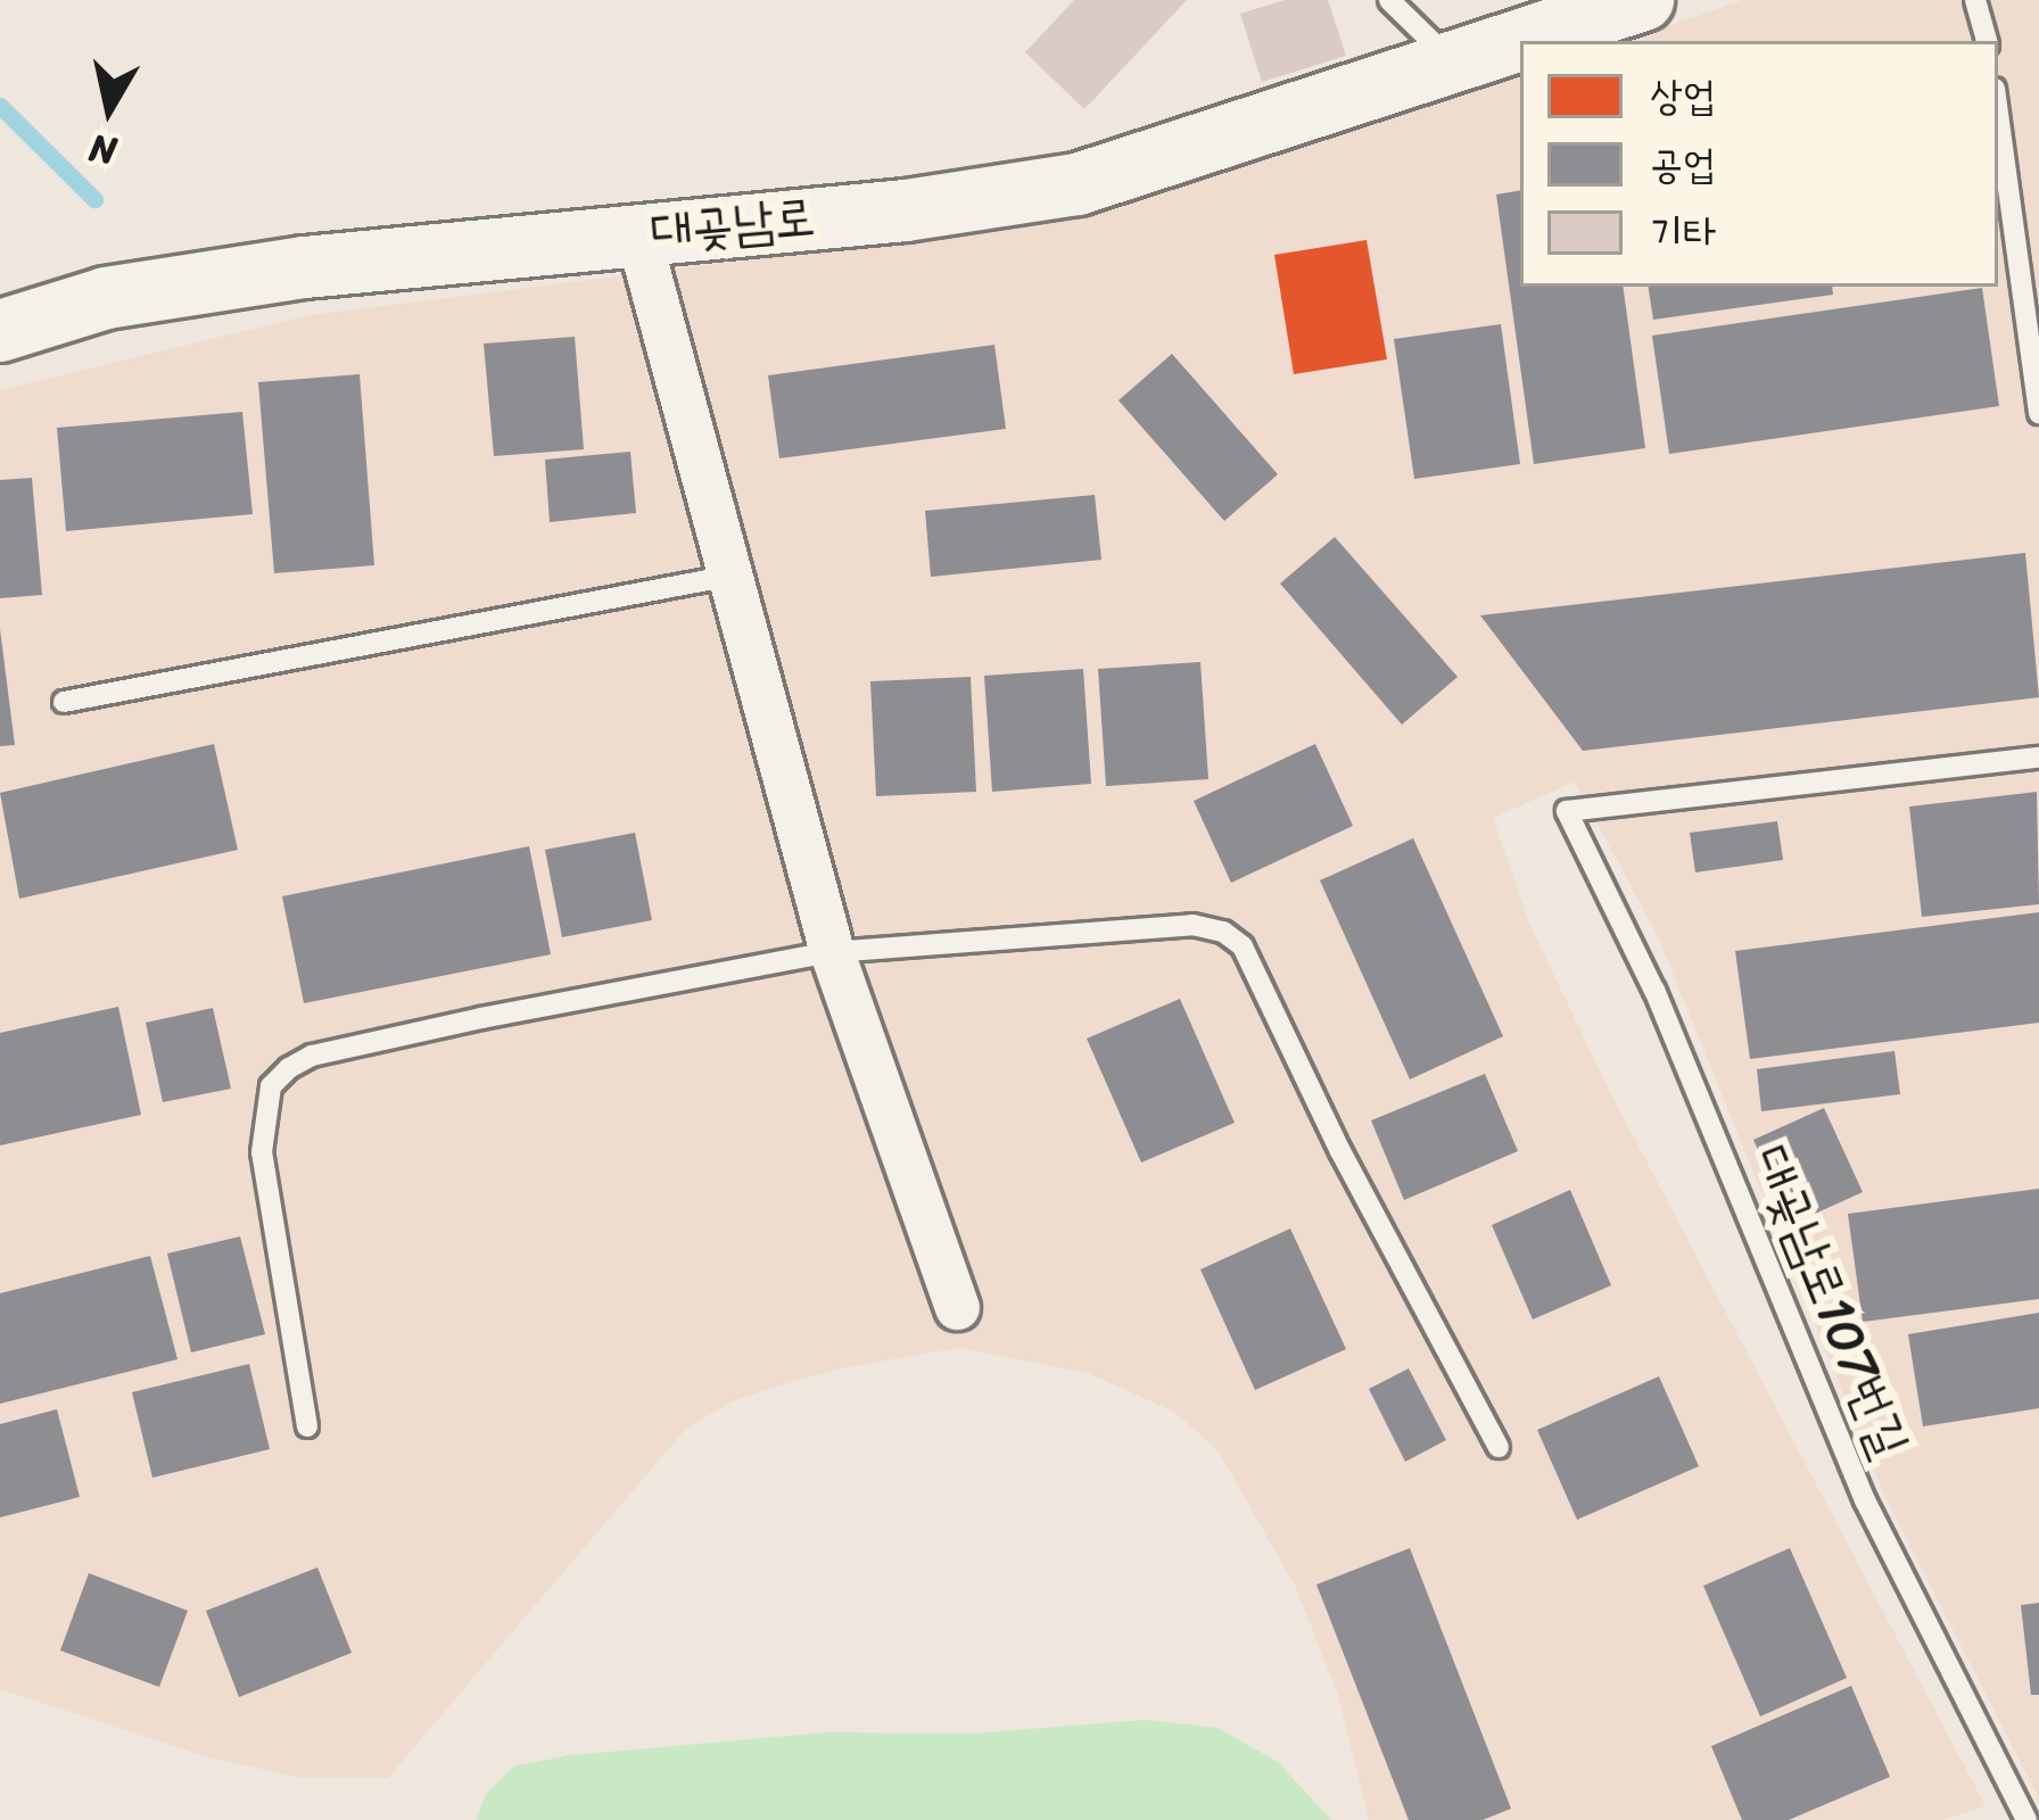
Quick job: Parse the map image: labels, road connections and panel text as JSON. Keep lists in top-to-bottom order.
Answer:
{
  "streets": {
    "street": ["대곶남로"],
    "lane": ["대곶남로107번길"]
  },
  "legend": ["상업", "공업", "기타"],
  "north": "bottom"
}
